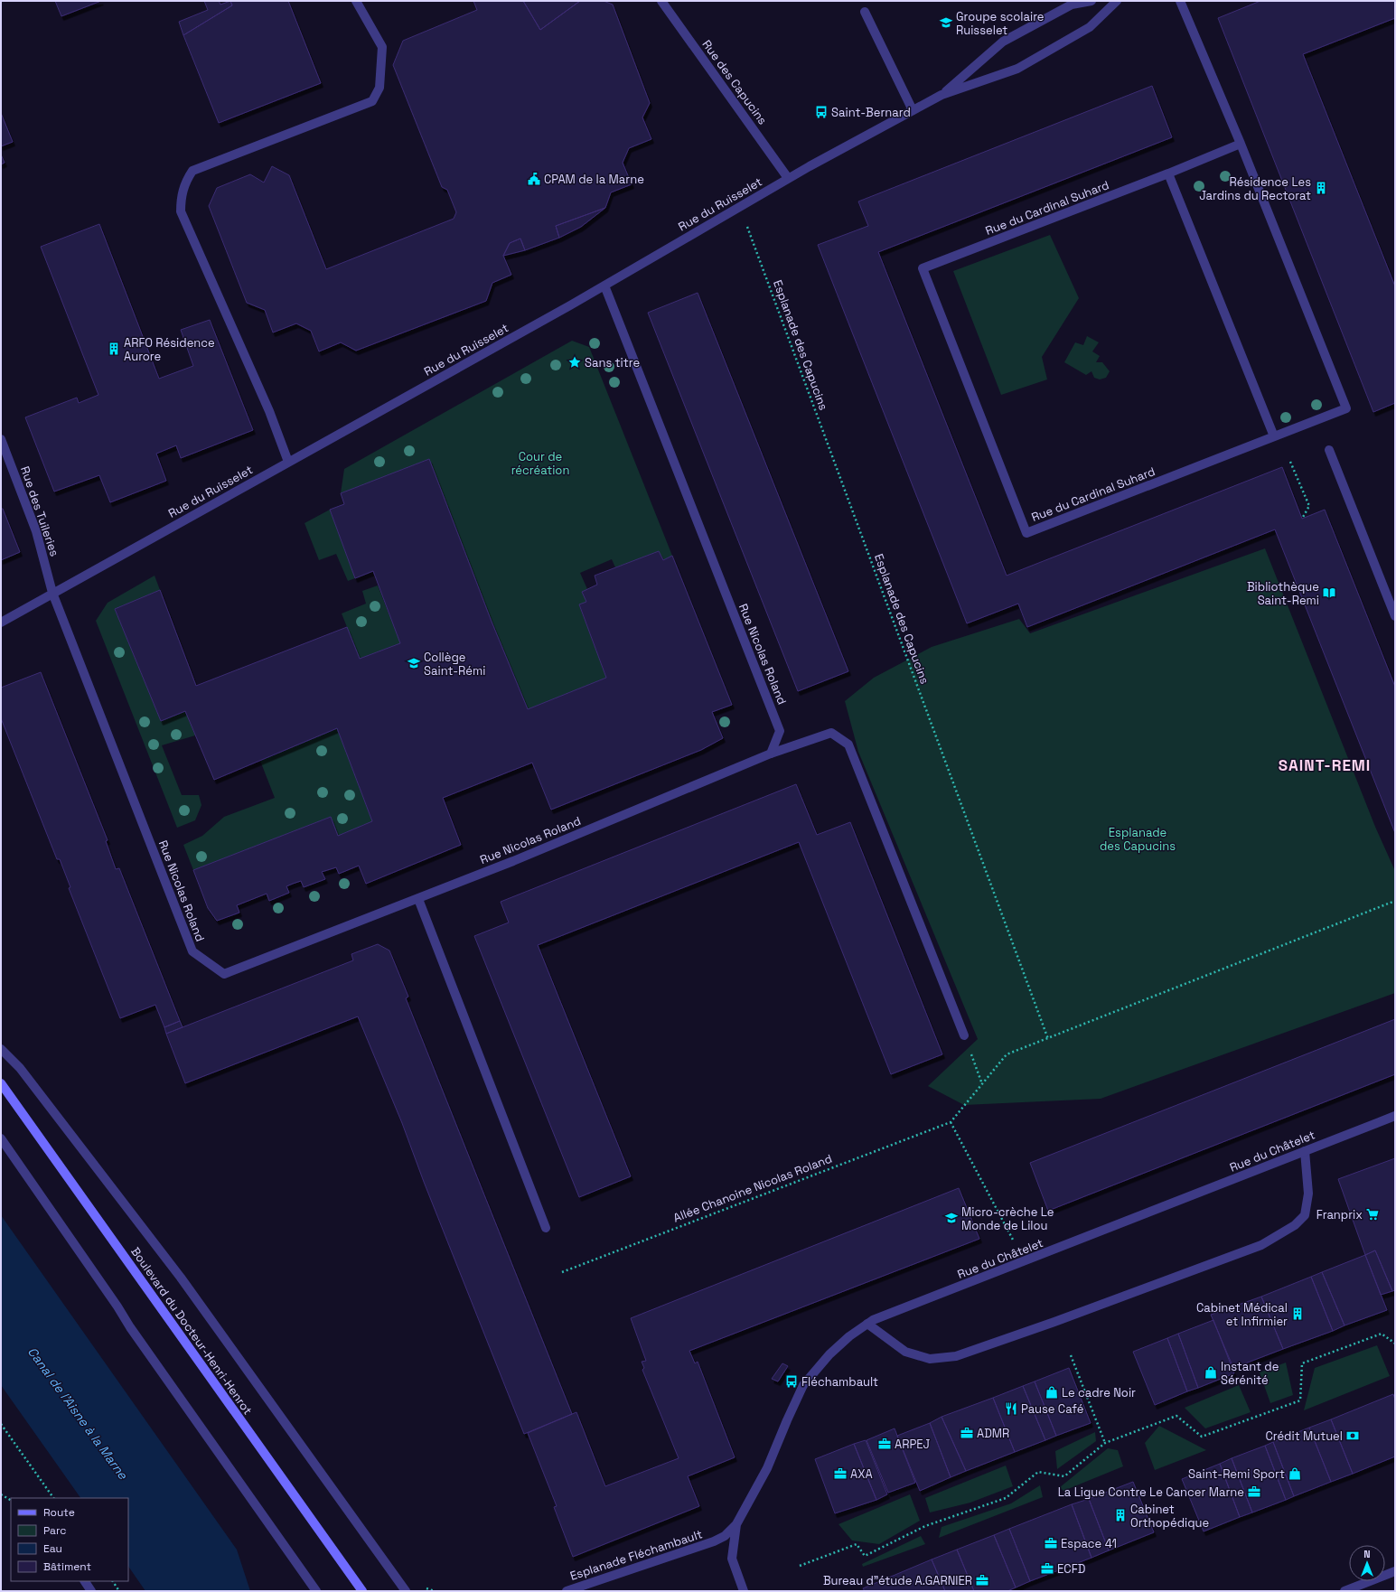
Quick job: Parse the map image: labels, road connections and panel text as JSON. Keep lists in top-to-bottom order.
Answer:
{
  "streets": {
    "main road": ["Boulevard du Docteur-Henri-Henrot"],
    "street": [
      "Rue des Capucins",
      "Rue du Ruisselet",
      "Rue du Cardinal Suhard",
      "Rue des Tuileries",
      "Rue Nicolas Roland",
      "Rue du Châtelet",
      "Esplanade Fléchambault"
    ],
    "path": ["Esplanade des Capucins", "Allée Chanoine Nicolas Roland"]
  },
  "crossings": [
    ["Rue des Capucins", "Rue du Ruisselet"],
    ["Rue du Ruisselet", "Esplanade des Capucins"],
    ["Rue du Ruisselet", "Rue des Tuileries"],
    ["Rue du Ruisselet", "Rue Nicolas Roland"],
    ["Rue des Tuileries", "Rue Nicolas Roland"],
    ["Rue du Châtelet", "Esplanade Fléchambault"]
  ],
  "districts": ["SAINT-REMI"],
  "water": ["Canal de l'Aisne à la Marne"],
  "parks": ["Cour de récréation", "Esplanade des Capucins"],
  "places": {
    "school or university": ["Groupe scolaire Ruisselet", "Collège Saint-Rémi", "Micro-crèche Le Monde de Lilou"],
    "bus stop": ["Saint-Bernard", "Fléchambault"],
    "public building": ["CPAM de la Marne"],
    "building": [
      "Résidence Les Jardins du Rectorat",
      "ARFO Résidence Aurore",
      "Cabinet Médical et Infirmier",
      "Cabinet Orthopédique"
    ],
    "place": ["Sans titre"],
    "library": ["Bibliothèque Saint-Remi"],
    "supermarket": ["Franprix"],
    "shop": ["Instant de Sérénité", "Le cadre Noir", "Saint-Remi Sport"],
    "restaurant": ["Pause Café"],
    "office": [
      "ADMR",
      "ARPEJ",
      "AXA",
      "La Ligue Contre Le Cancer Marne",
      "Espace 41",
      "ECFD",
      "Bureau d\"étude A.GARNIER"
    ],
    "bank": ["Crédit Mutuel"]
  },
  "legend": [
    "Route",
    "Parc",
    "Eau",
    "Bâtiment"
  ],
  "north": "top"
}
